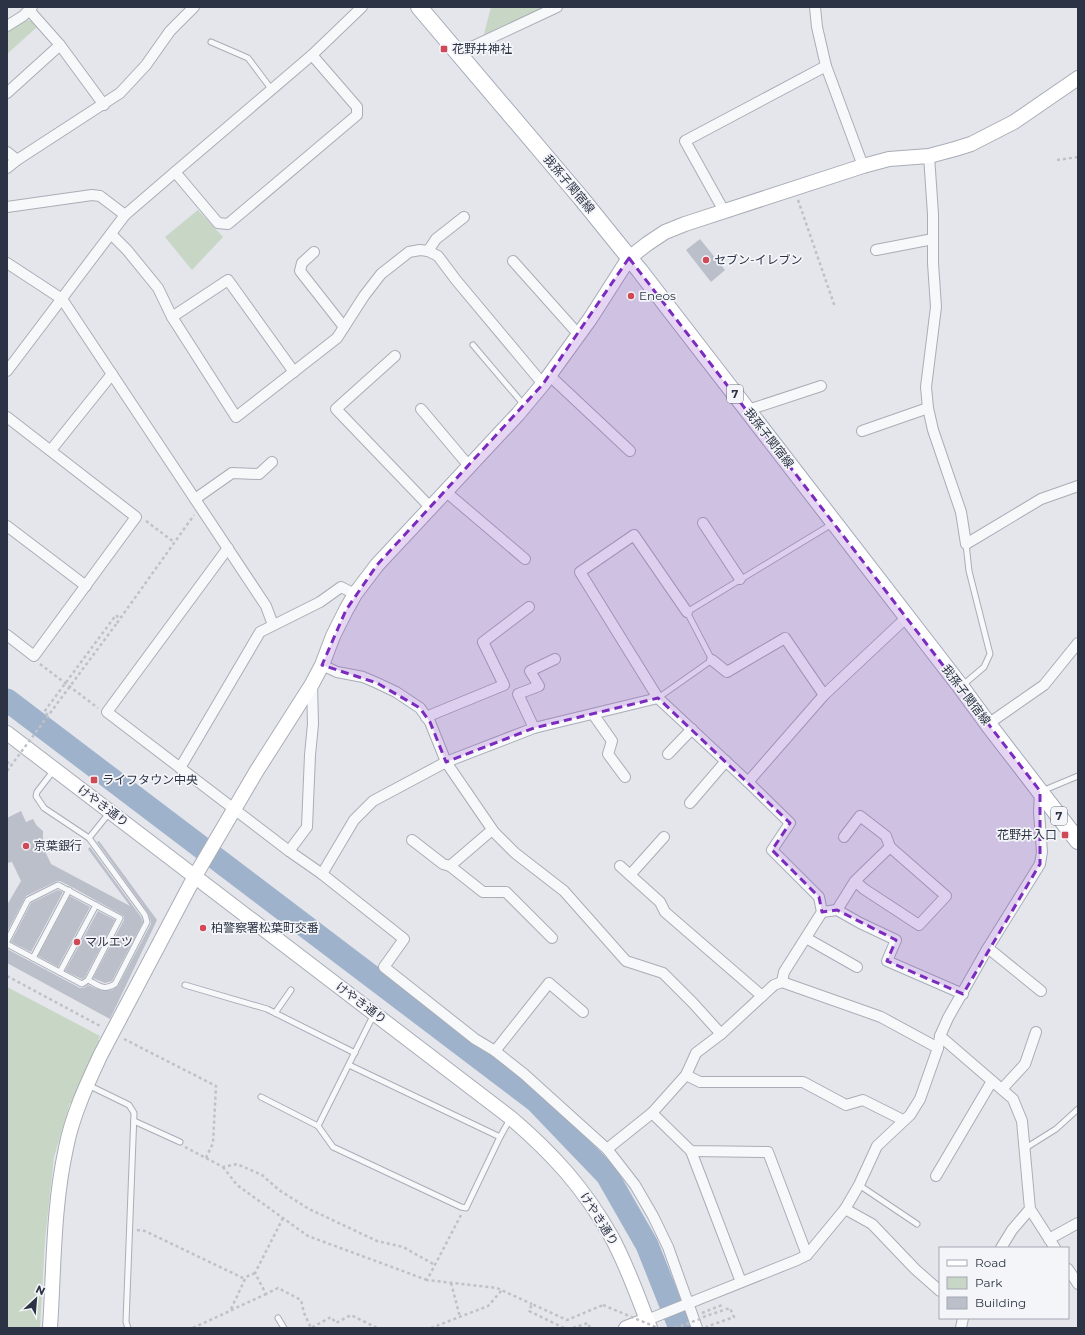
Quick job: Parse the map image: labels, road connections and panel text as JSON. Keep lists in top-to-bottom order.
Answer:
{
  "streets": {
    "main road": ["我孫子関宿線", "7"],
    "street": ["けやき通り"]
  },
  "places": {
    "transit": ["花野井神社", "ライフタウン中央", "花野井入口"],
    "other": [
      "セブン-イレブン",
      "Eneos",
      "京葉銀行",
      "柏警察署松葉町交番",
      "マルエツ"
    ]
  },
  "legend": ["Road", "Park", "Building"],
  "north": "top right"
}
